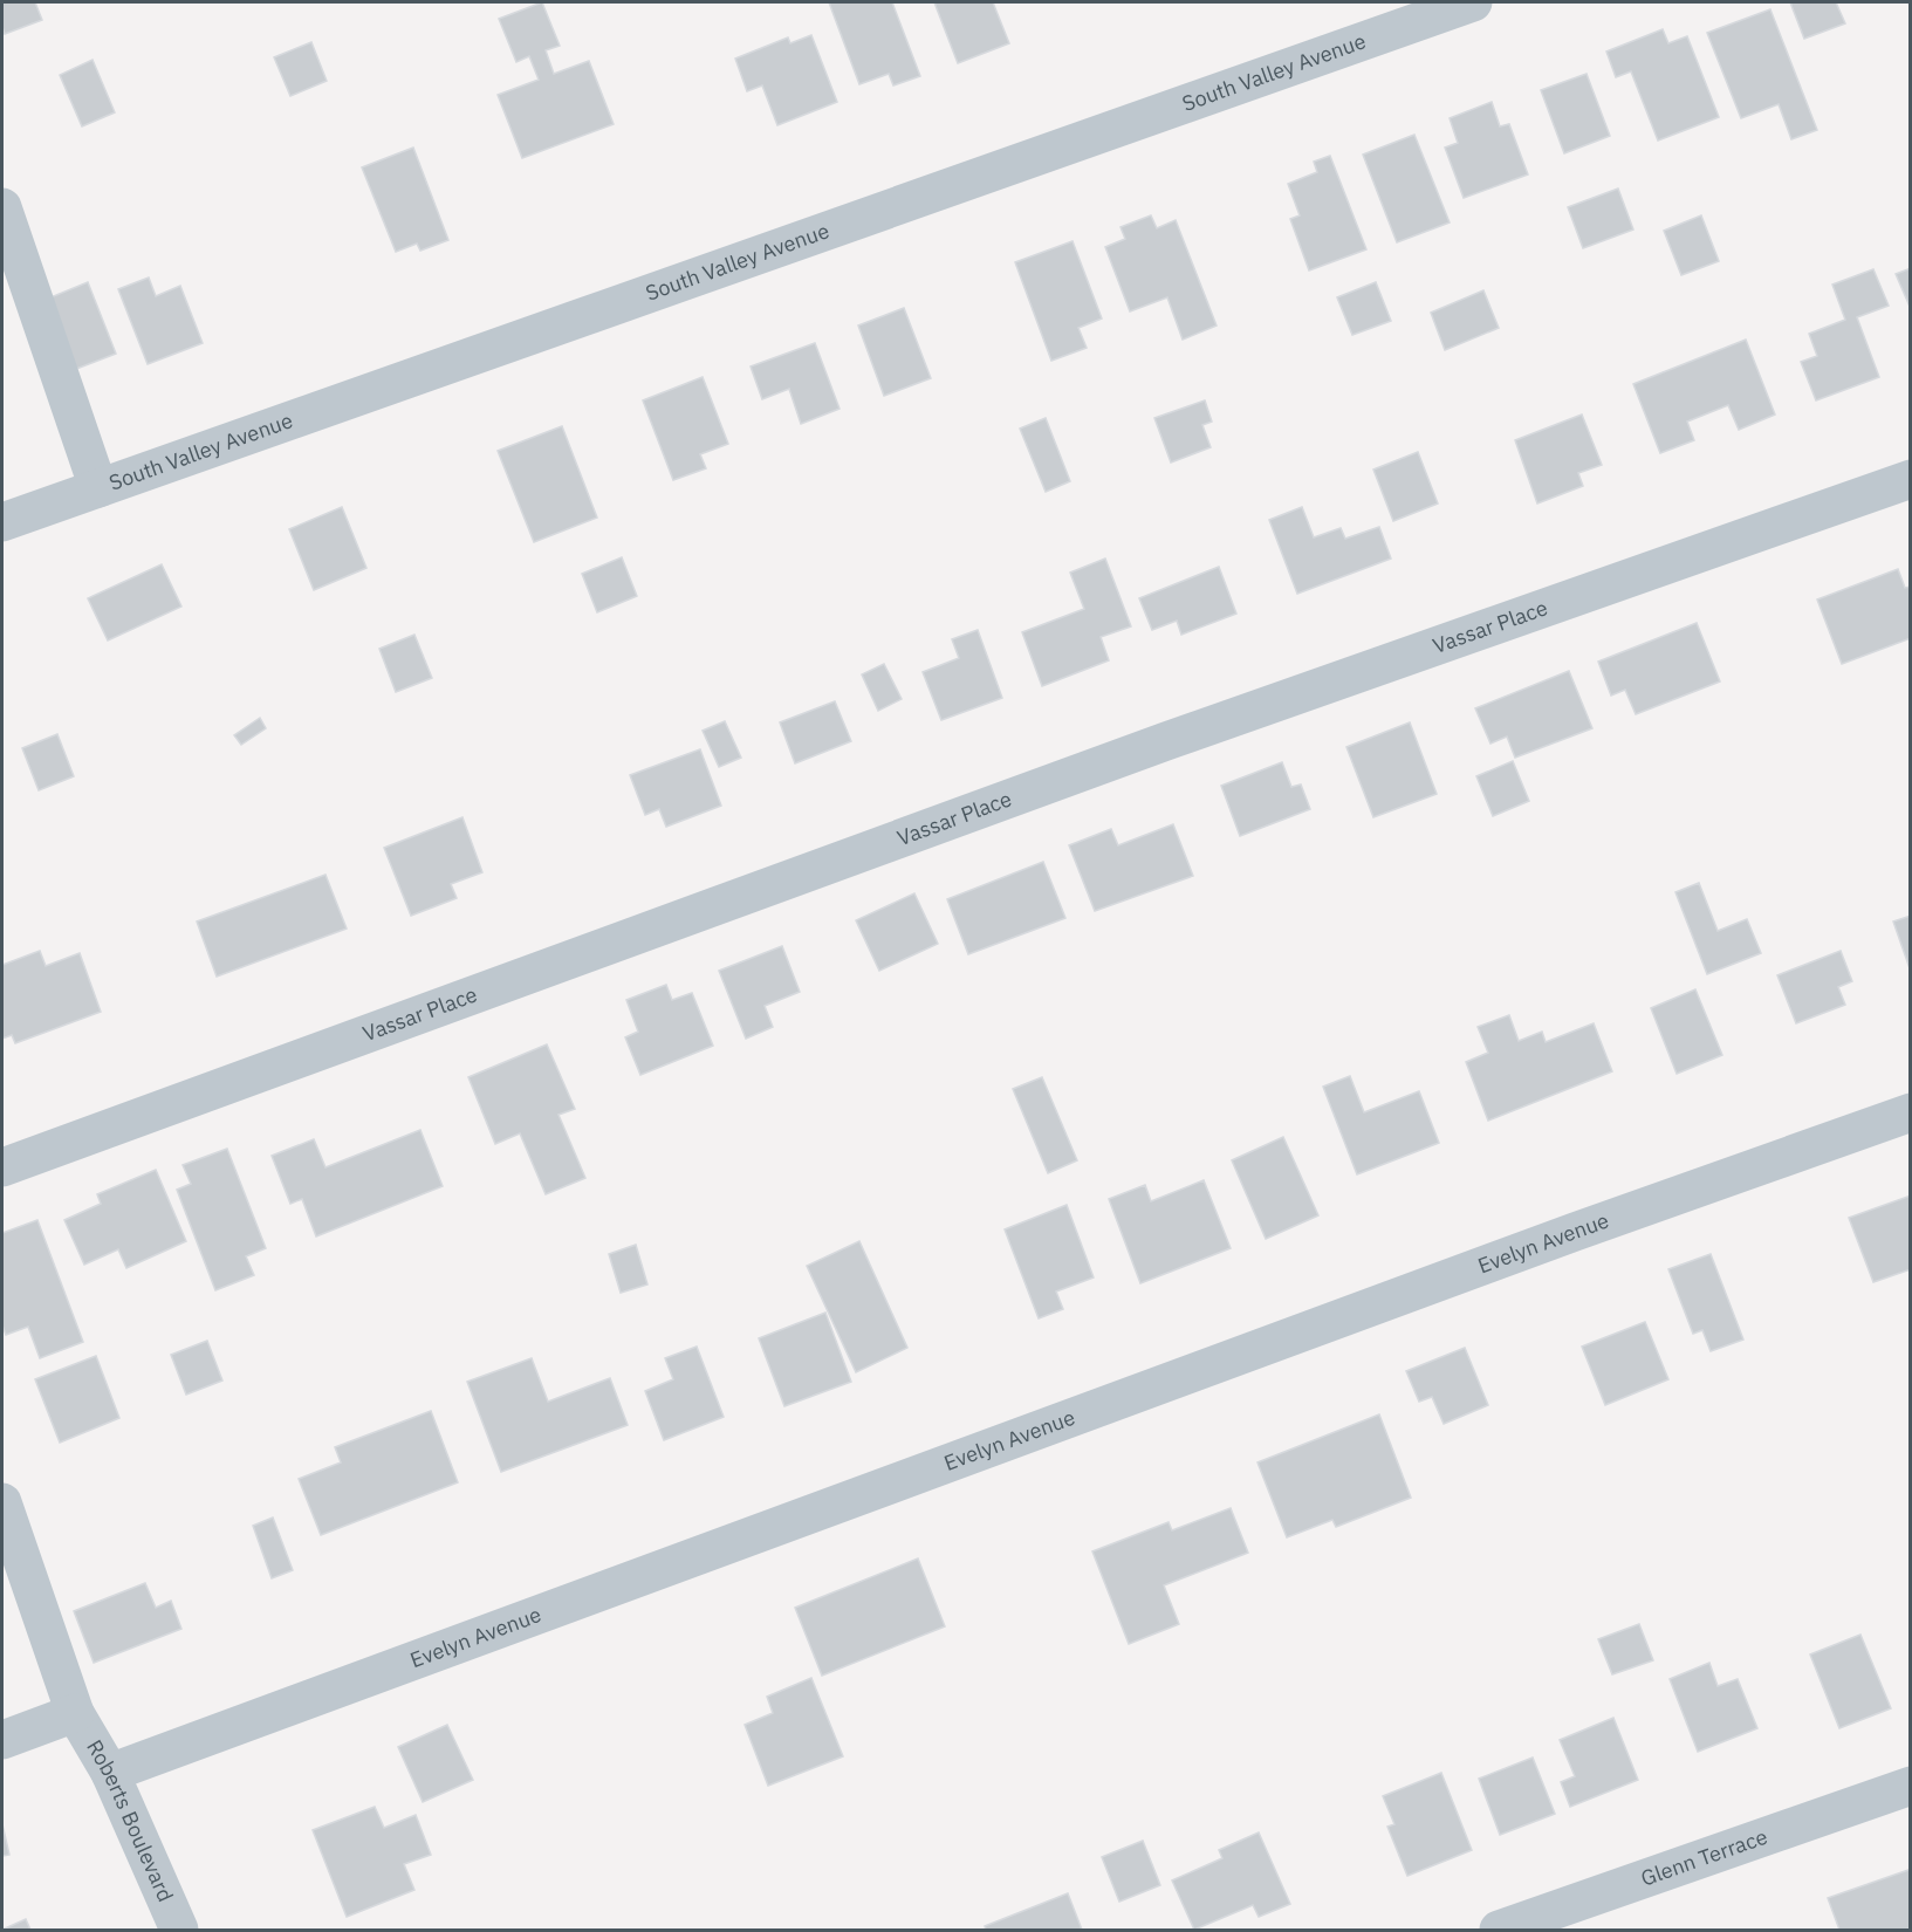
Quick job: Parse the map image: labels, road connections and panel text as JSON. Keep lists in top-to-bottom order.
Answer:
{
  "streets": {
    "street": [
      "South Valley Avenue",
      "Vassar Place",
      "Evelyn Avenue",
      "Roberts Boulevard",
      "Glenn Terrace"
    ]
  },
  "crossings": [
    ["Evelyn Avenue", "Roberts Boulevard"]
  ]
}
